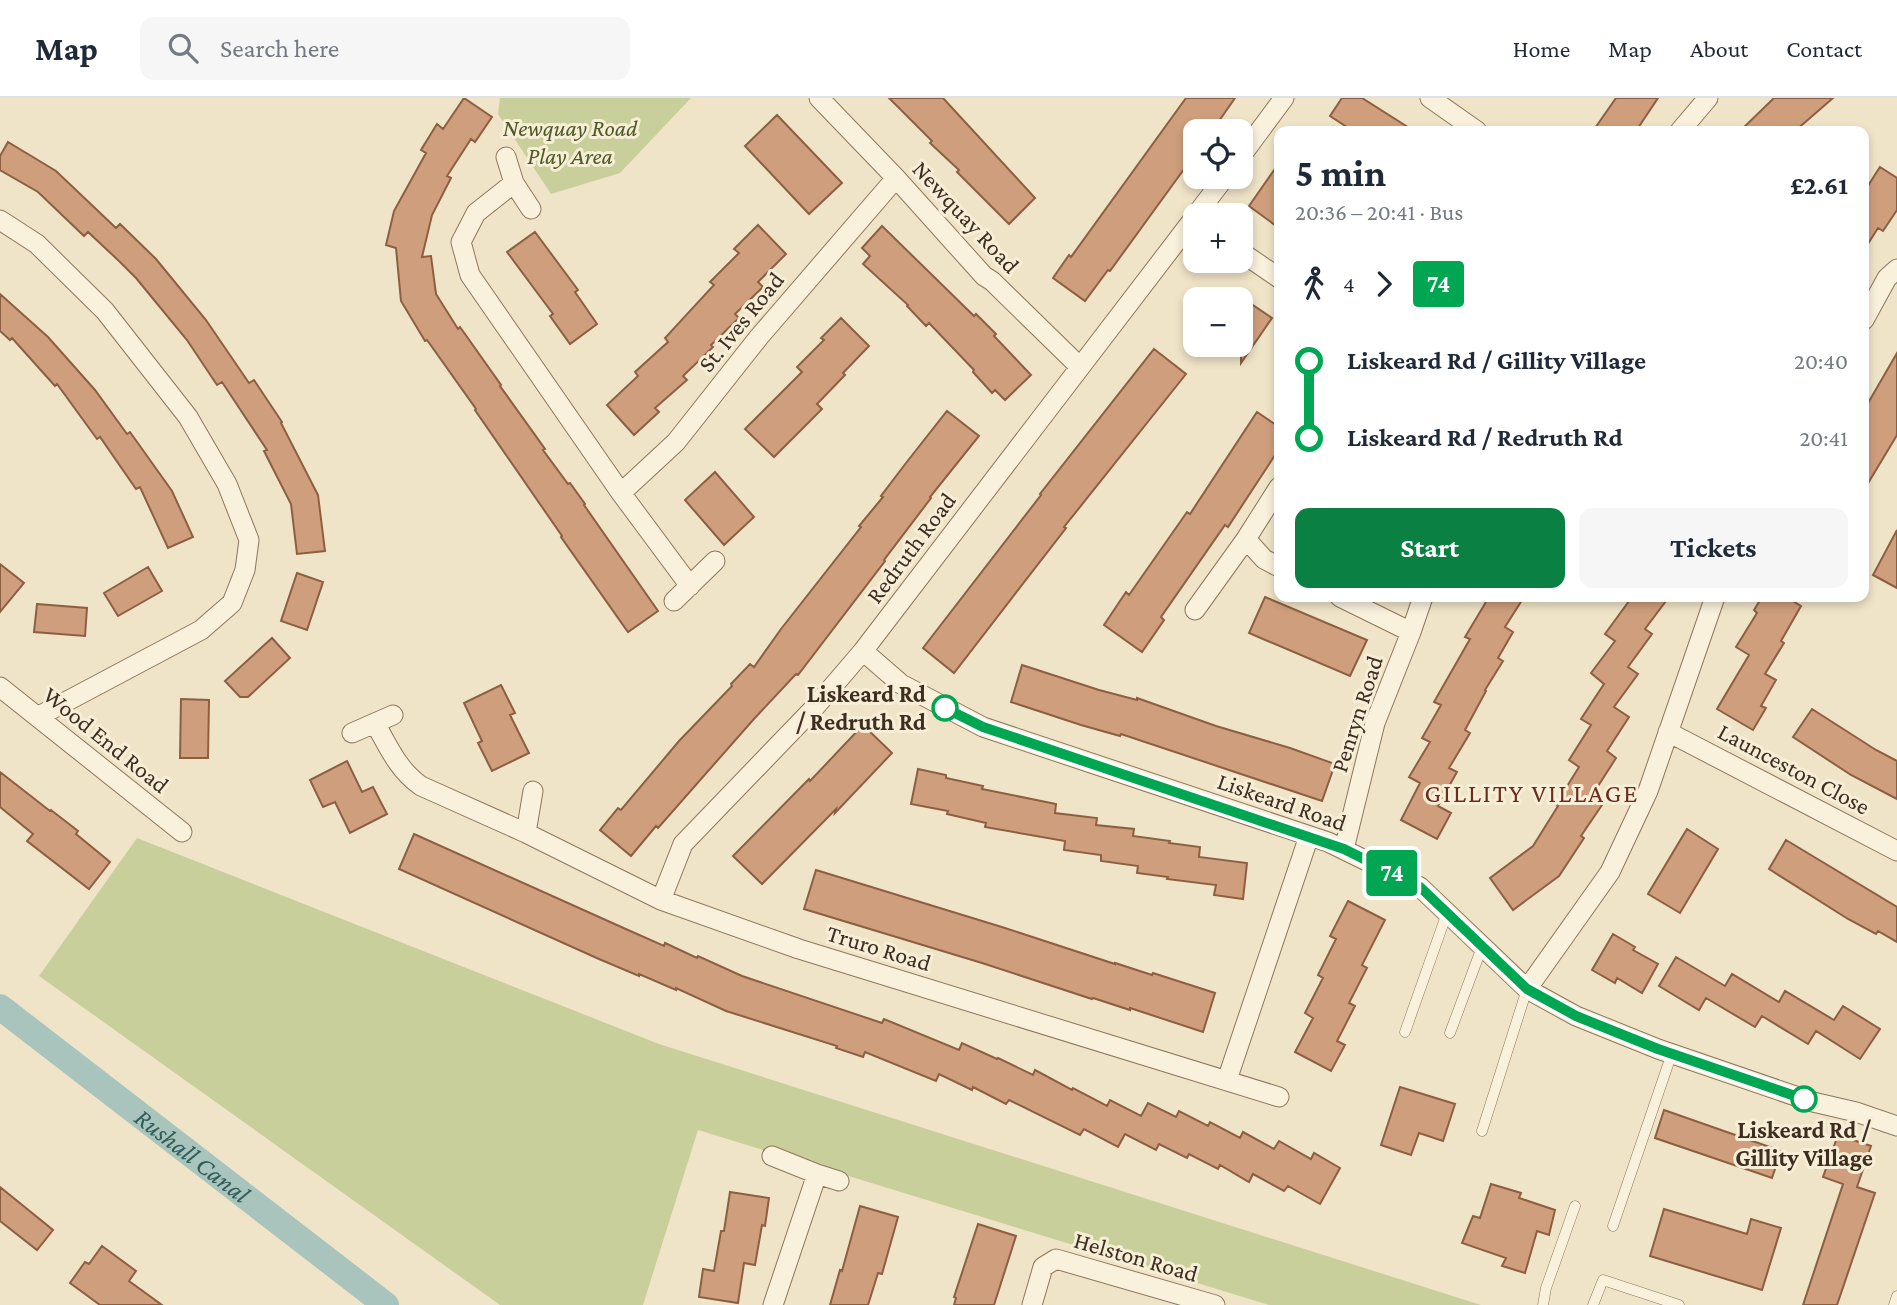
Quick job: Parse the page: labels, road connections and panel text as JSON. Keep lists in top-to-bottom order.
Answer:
{
  "streets": {
    "street": [
      "Newquay Road",
      "St. Ives Road",
      "Redruth Road",
      "Penryn Road",
      "Wood End Road",
      "Launceston Close",
      "Liskeard Road",
      "Truro Road",
      "Helston Road"
    ]
  },
  "crossings": [
    ["Newquay Road", "St. Ives Road"],
    ["Newquay Road", "Redruth Road"],
    ["Redruth Road", "Liskeard Road"],
    ["Redruth Road", "Truro Road"],
    ["Penryn Road", "Liskeard Road"]
  ],
  "districts": ["GILLITY VILLAGE"],
  "water": ["Rushall Canal"],
  "parks": ["Newquay Road Play Area"],
  "places": ["Liskeard Rd / Redruth Rd", "Liskeard Rd / Gillity Village"],
  "lines": ["bus line 74"],
  "page": {
    "header": "Map",
    "search": "Search here",
    "nav": [
      "Home",
      "Map",
      "About",
      "Contact"
    ],
    "on_map": "74",
    "map_buttons": ["+", "−"],
    "heading": ["5 min", "20:36 – 20:41 · Bus", "£2.61"],
    "legs": ["4", "74"],
    "list": [
      {
        "name": "Liskeard Rd / Gillity Village",
        "value": "20:40"
      },
      {
        "name": "Liskeard Rd / Redruth Rd",
        "value": "20:41"
      }
    ],
    "buttons": ["Start", "Tickets"]
  }
}
